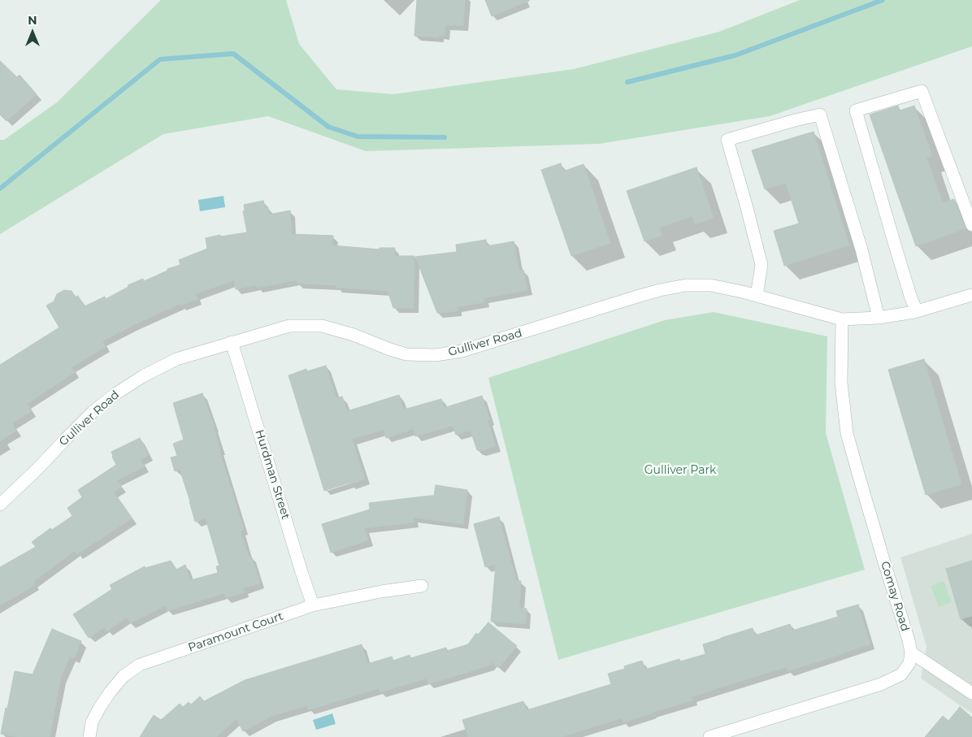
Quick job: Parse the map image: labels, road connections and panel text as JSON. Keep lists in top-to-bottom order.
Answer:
{
  "streets": {
    "street": [
      "Gulliver Road",
      "Hurdman Street",
      "Comay Road",
      "Paramount Court"
    ]
  },
  "crossings": [
    ["Gulliver Road", "Hurdman Street"],
    ["Gulliver Road", "Comay Road"],
    ["Hurdman Street", "Paramount Court"]
  ],
  "parks": ["Gulliver Park"],
  "north": "top"
}
